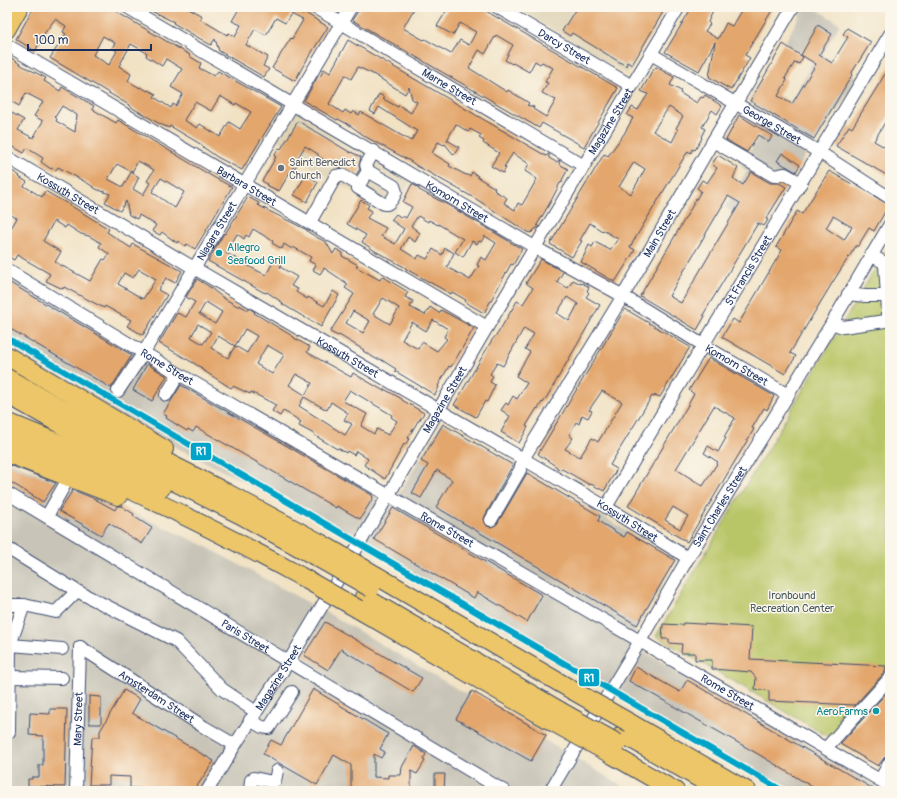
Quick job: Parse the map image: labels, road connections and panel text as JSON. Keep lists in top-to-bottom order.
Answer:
{
  "streets": {
    "street": [
      "Darcy Street",
      "Marne Street",
      "Magazine Street",
      "George Street",
      "Barbara Street",
      "Kossuth Street",
      "Komorn Street",
      "Niagara Street",
      "Main Street",
      "St Francis Street",
      "Rome Street",
      "Saint Charles Street",
      "Paris Street",
      "Amsterdam Street",
      "Mary Street"
    ]
  },
  "crossings": [
    ["Darcy Street", "Magazine Street"],
    ["Marne Street", "Magazine Street"],
    ["Marne Street", "Niagara Street"],
    ["Magazine Street", "George Street"],
    ["Magazine Street", "Barbara Street"],
    ["Magazine Street", "Kossuth Street"],
    ["Magazine Street", "Komorn Street"],
    ["Magazine Street", "Rome Street"],
    ["Magazine Street", "Paris Street"],
    ["Magazine Street", "Amsterdam Street"],
    ["George Street", "Main Street"],
    ["George Street", "St Francis Street"],
    ["Barbara Street", "Niagara Street"],
    ["Kossuth Street", "Niagara Street"],
    ["Kossuth Street", "Main Street"],
    ["Kossuth Street", "St Francis Street"],
    ["Kossuth Street", "Saint Charles Street"],
    ["Komorn Street", "Niagara Street"],
    ["Komorn Street", "Main Street"],
    ["Komorn Street", "St Francis Street"],
    ["Komorn Street", "Saint Charles Street"],
    ["Niagara Street", "Rome Street"],
    ["Rome Street", "Saint Charles Street"],
    ["Amsterdam Street", "Mary Street"]
  ],
  "parks": ["Ironbound Recreation Center"],
  "places": ["Saint Benedict Church", "Allegro Seafood Grill", "AeroFarms"],
  "lines": ["transit line R1"],
  "scale_bar": "100 m"
}
